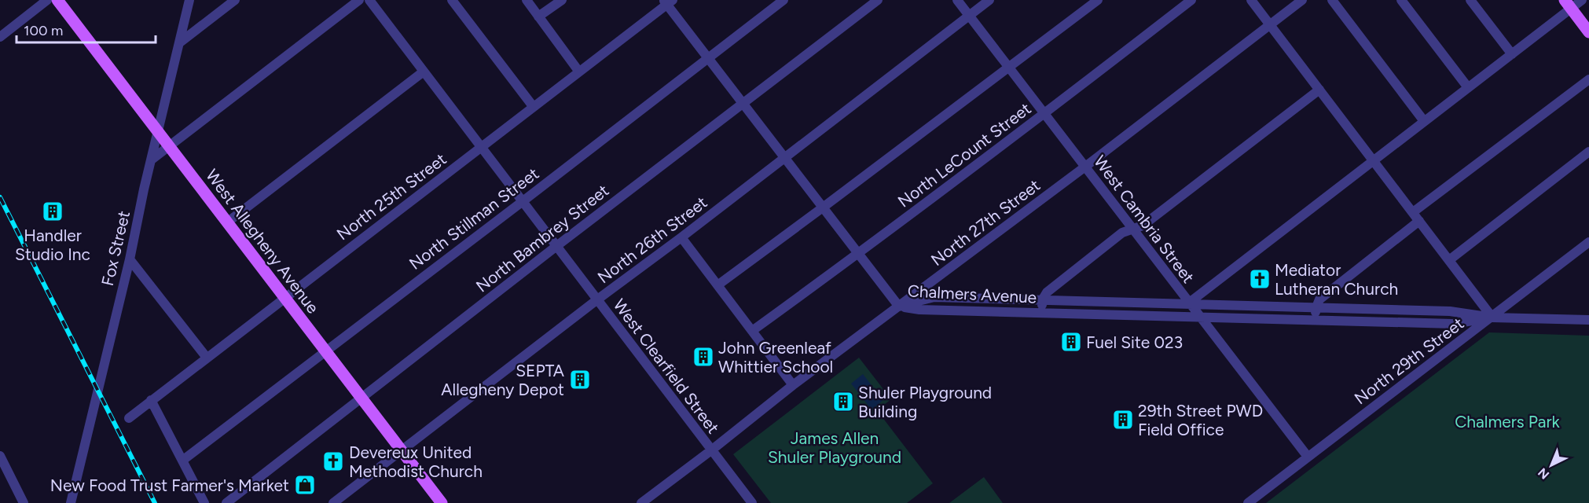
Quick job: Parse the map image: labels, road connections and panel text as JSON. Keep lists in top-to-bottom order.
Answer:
{
  "streets": {
    "main road": ["West Allegheny Avenue"],
    "street": [
      "North LeCount Street",
      "North 25th Street",
      "North Stillman Street",
      "West Cambria Street",
      "North 27th Street",
      "North Bambrey Street",
      "North 26th Street",
      "Fox Street",
      "Chalmers Avenue",
      "North 29th Street",
      "West Clearfield Street"
    ]
  },
  "crossings": [
    ["North LeCount Street", "West Cambria Street"],
    ["North 25th Street", "West Allegheny Avenue"],
    ["North 25th Street", "West Clearfield Street"],
    ["North Stillman Street", "West Allegheny Avenue"],
    ["North Stillman Street", "West Clearfield Street"],
    ["West Cambria Street", "North 27th Street"],
    ["West Cambria Street", "North 26th Street"],
    ["West Cambria Street", "Chalmers Avenue"],
    ["West Cambria Street", "North 29th Street"],
    ["North 27th Street", "Chalmers Avenue"],
    ["North 27th Street", "West Clearfield Street"],
    ["North Bambrey Street", "West Allegheny Avenue"],
    ["North Bambrey Street", "West Clearfield Street"],
    ["North 26th Street", "West Allegheny Avenue"],
    ["North 26th Street", "West Clearfield Street"],
    ["West Allegheny Avenue", "Fox Street"],
    ["Chalmers Avenue", "North 29th Street"]
  ],
  "parks": ["Chalmers Park", "James Allen Shuler Playground"],
  "places": {
    "building": [
      "Handler Studio Inc",
      "Fuel Site 023",
      "John Greenleaf Whittier School",
      "SEPTA Allegheny Depot",
      "Shuler Playground Building",
      "29th Street PWD Field Office"
    ],
    "church": ["Mediator Lutheran Church", "Devereux United Methodist Church"],
    "shop": ["New Food Trust Farmer's Market"]
  },
  "scale_bar": "100 m",
  "north": "bottom left"
}
